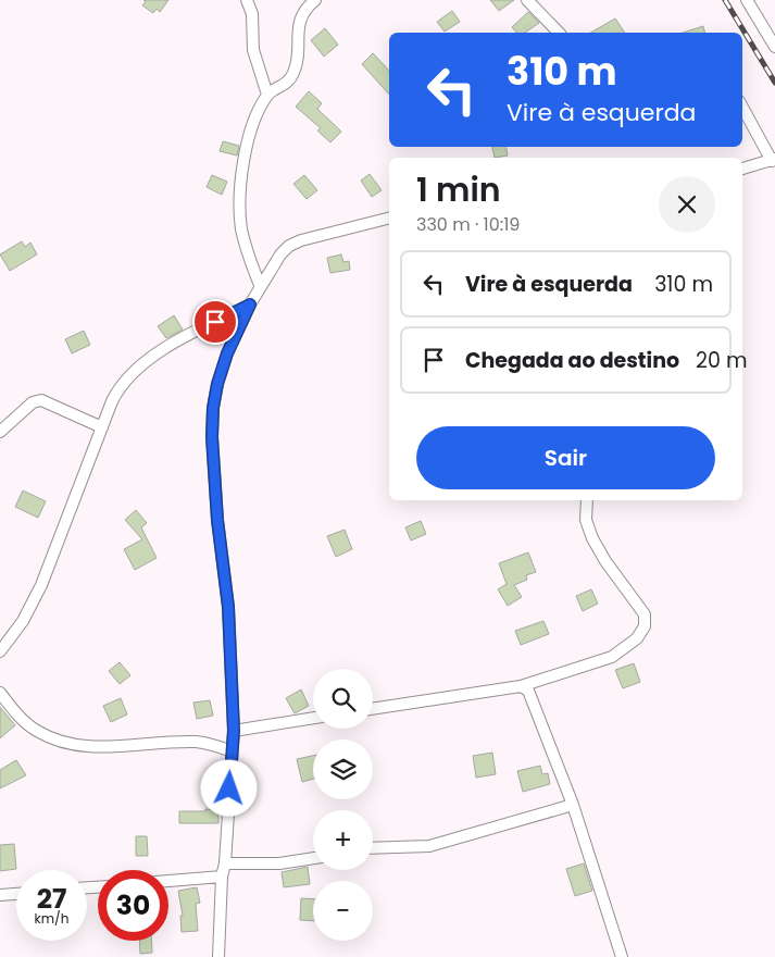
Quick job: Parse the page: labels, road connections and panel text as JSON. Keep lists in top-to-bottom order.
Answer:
{
  "page": {
    "turn": ["310 m", "Vire à esquerda"],
    "heading": ["1 min", "330 m · 10:19"],
    "list": [
      {
        "name": "Vire à esquerda",
        "value": "310 m"
      },
      {
        "name": "Chegada ao destino",
        "value": "20 m"
      }
    ],
    "buttons": "Sair",
    "map_buttons": ["+", "−"],
    "speed": "27 km/h",
    "limit": "30"
  }
}
